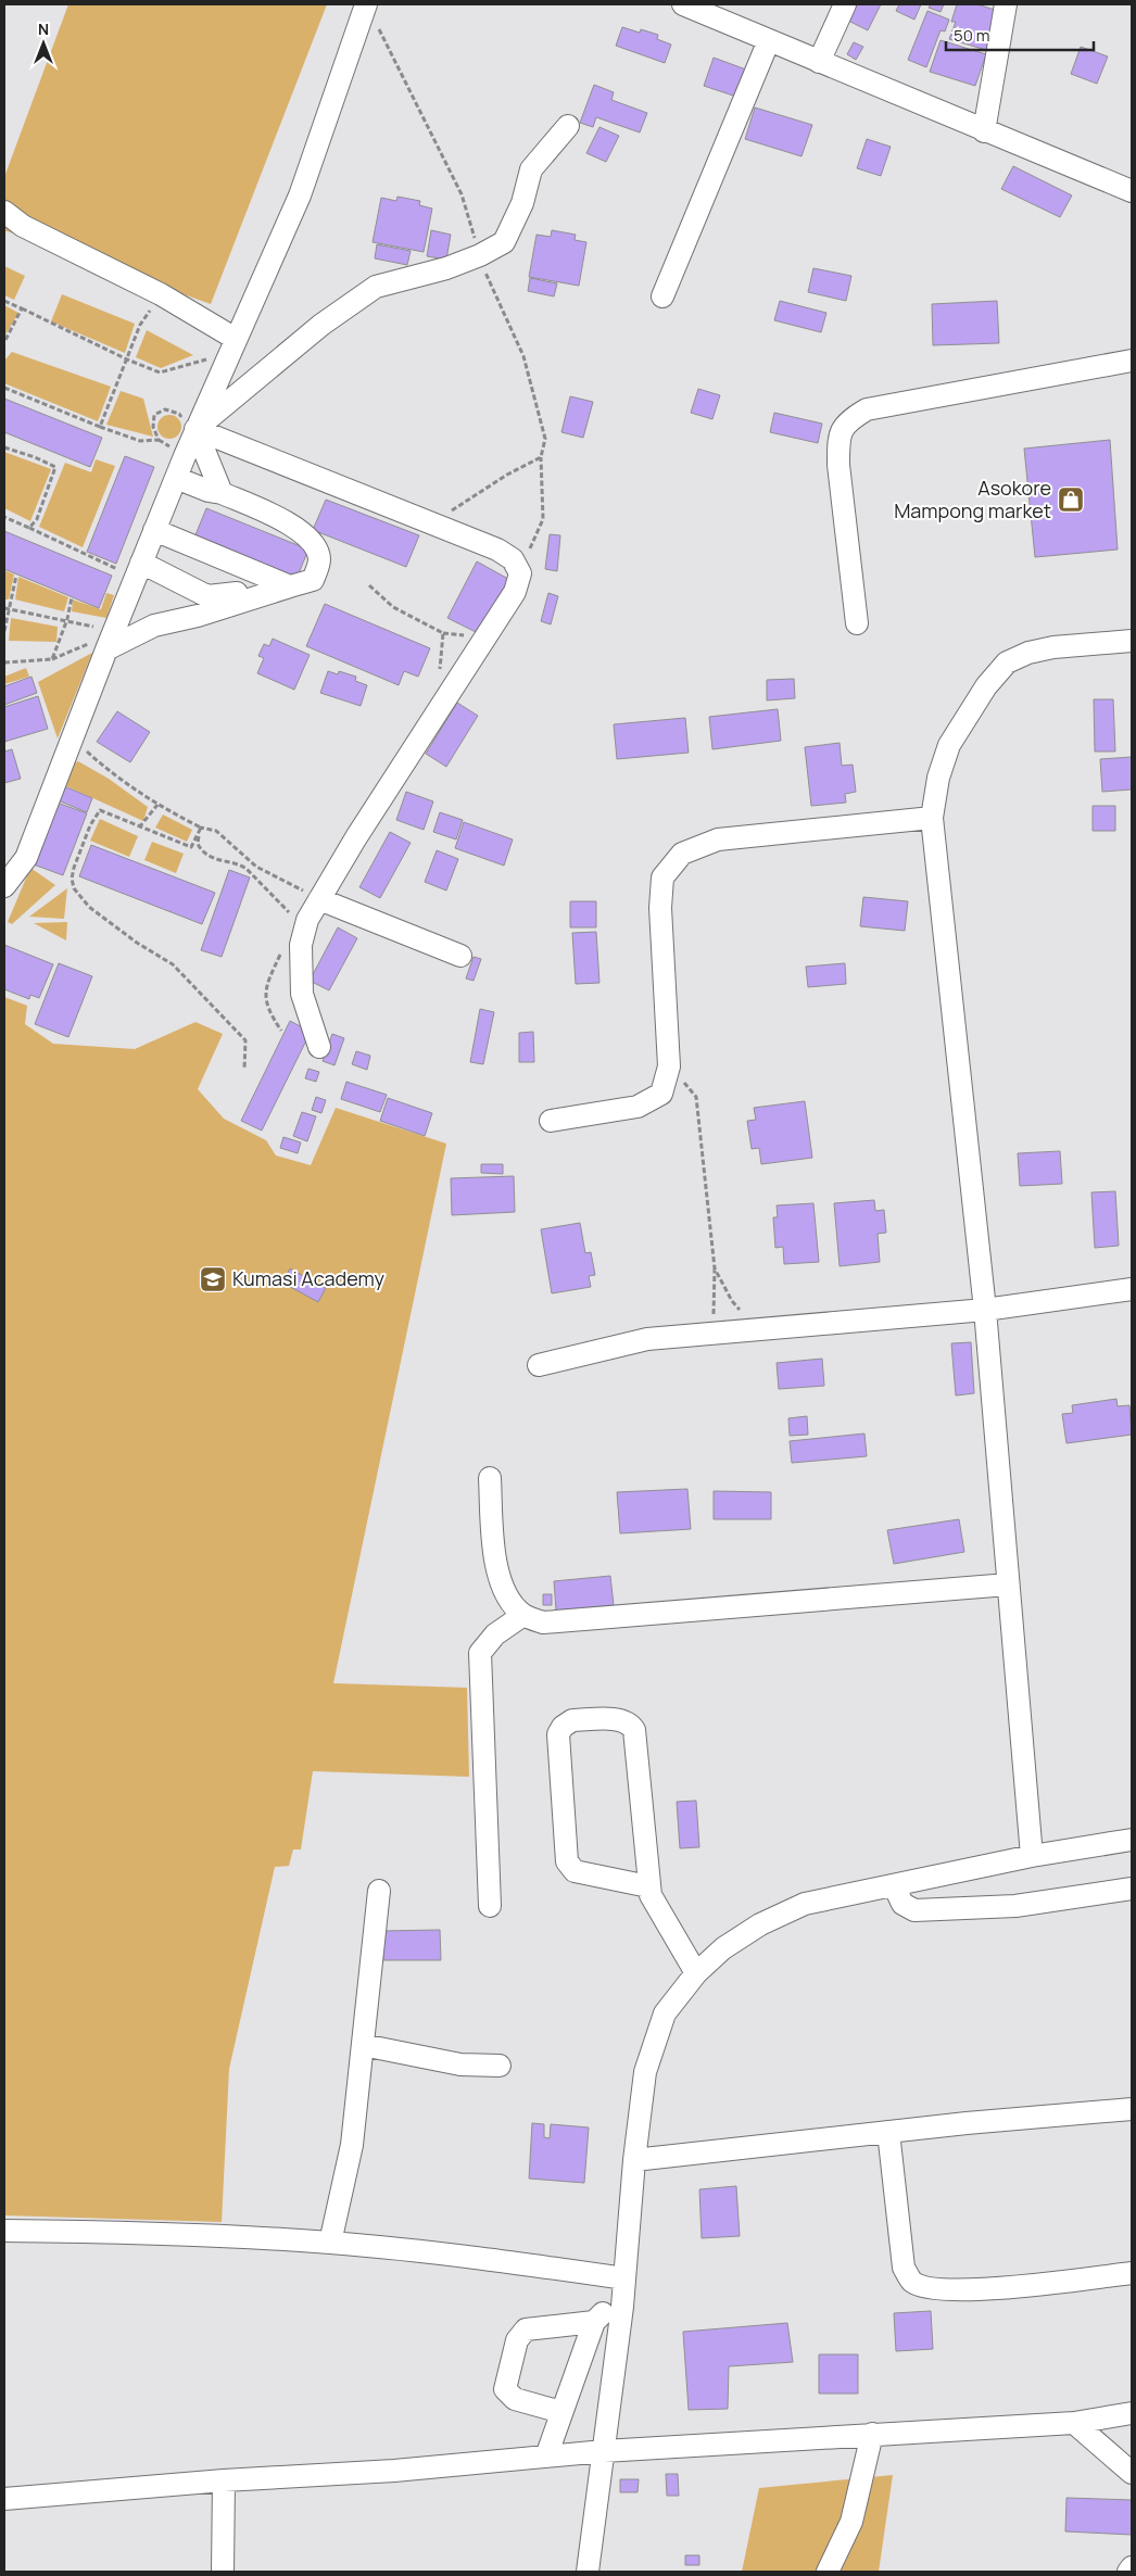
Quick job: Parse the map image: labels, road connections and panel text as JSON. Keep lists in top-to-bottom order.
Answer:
{
  "places": {
    "shop": ["Asokore Mampong market"],
    "school or university": ["Kumasi Academy"]
  },
  "scale_bar": "50 m",
  "north": "top"
}
